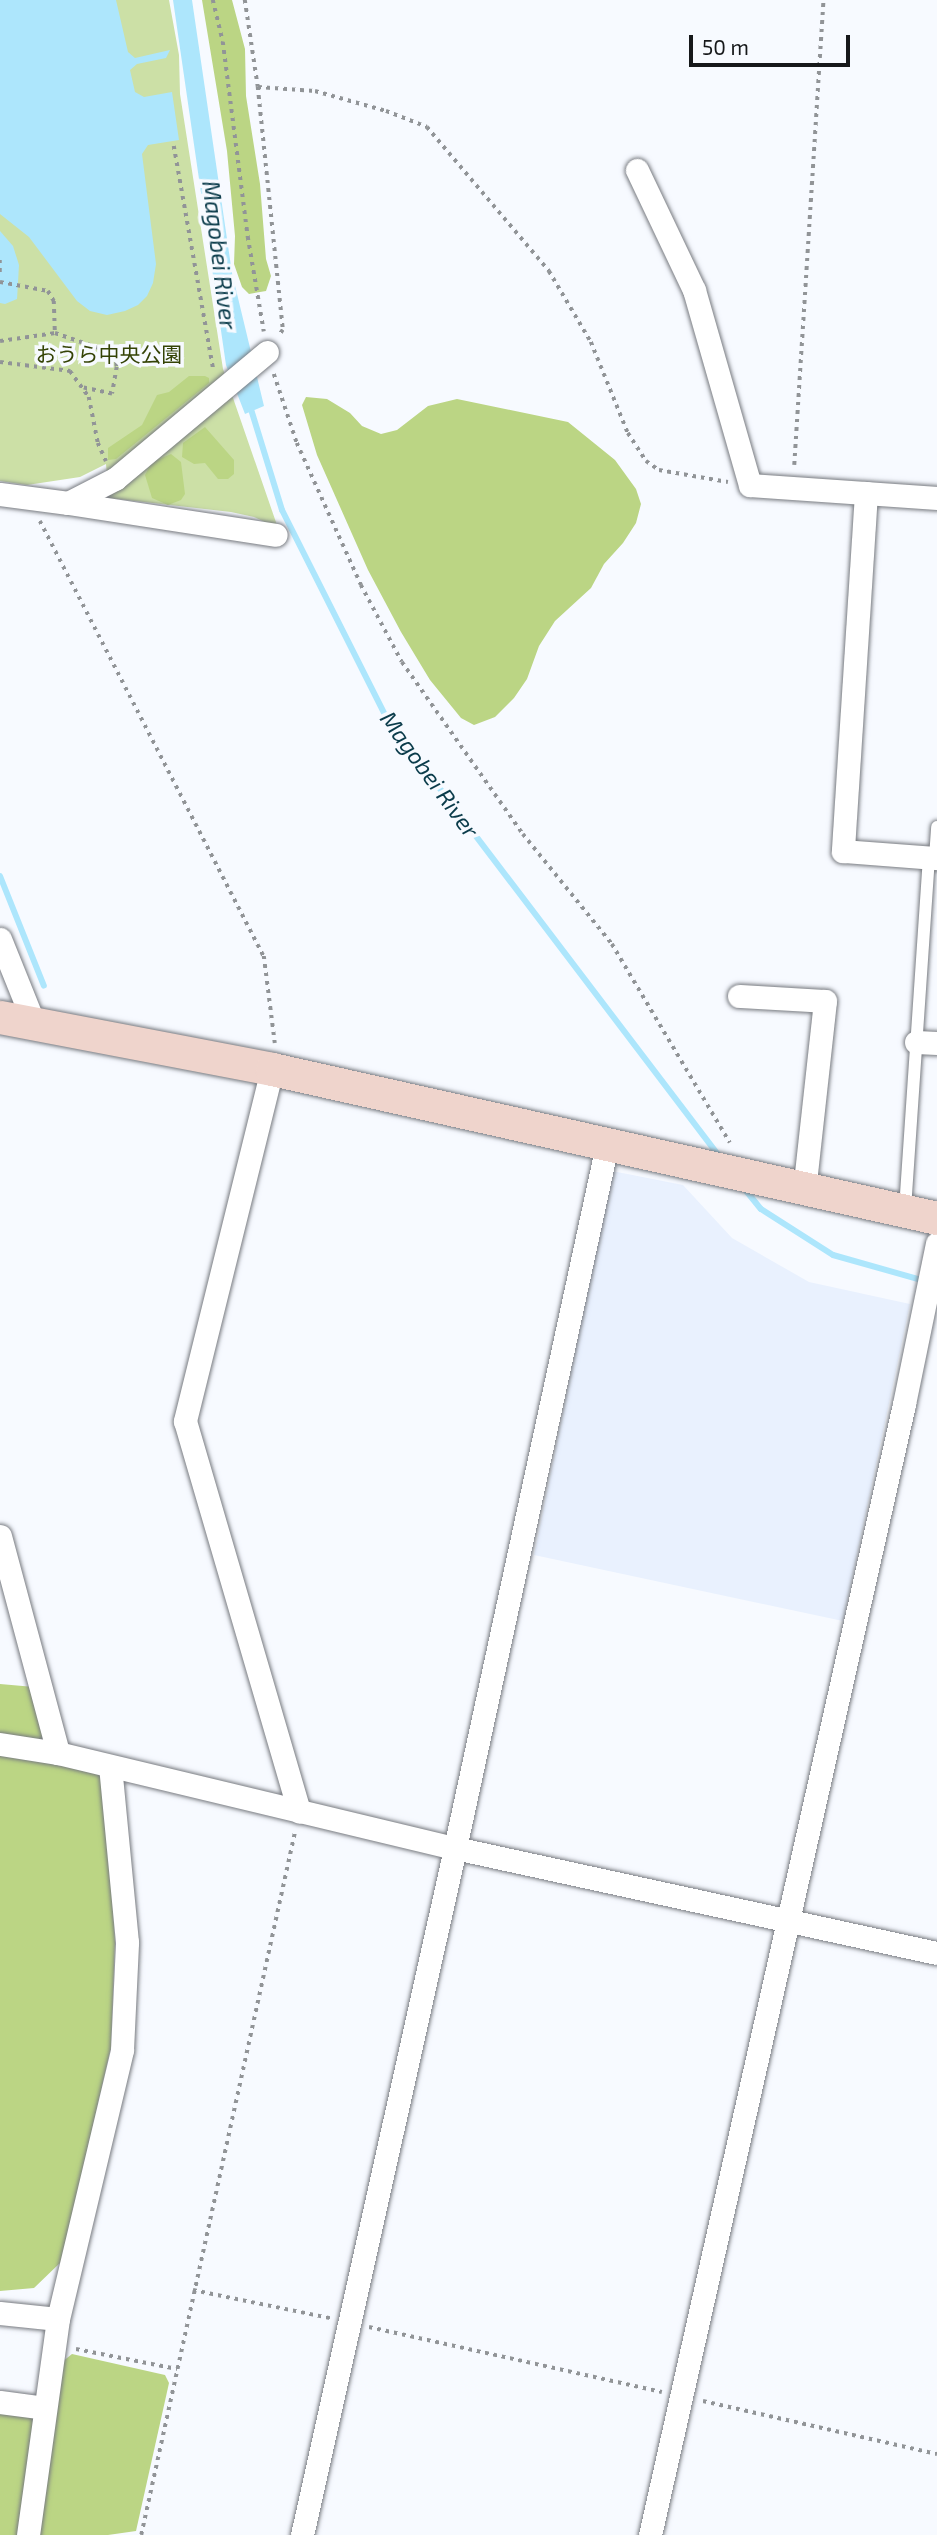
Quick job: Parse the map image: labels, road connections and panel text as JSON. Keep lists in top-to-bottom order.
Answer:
{
  "water": ["Magobei River"],
  "parks": ["おうら中央公園"],
  "scale_bar": "50 m"
}
